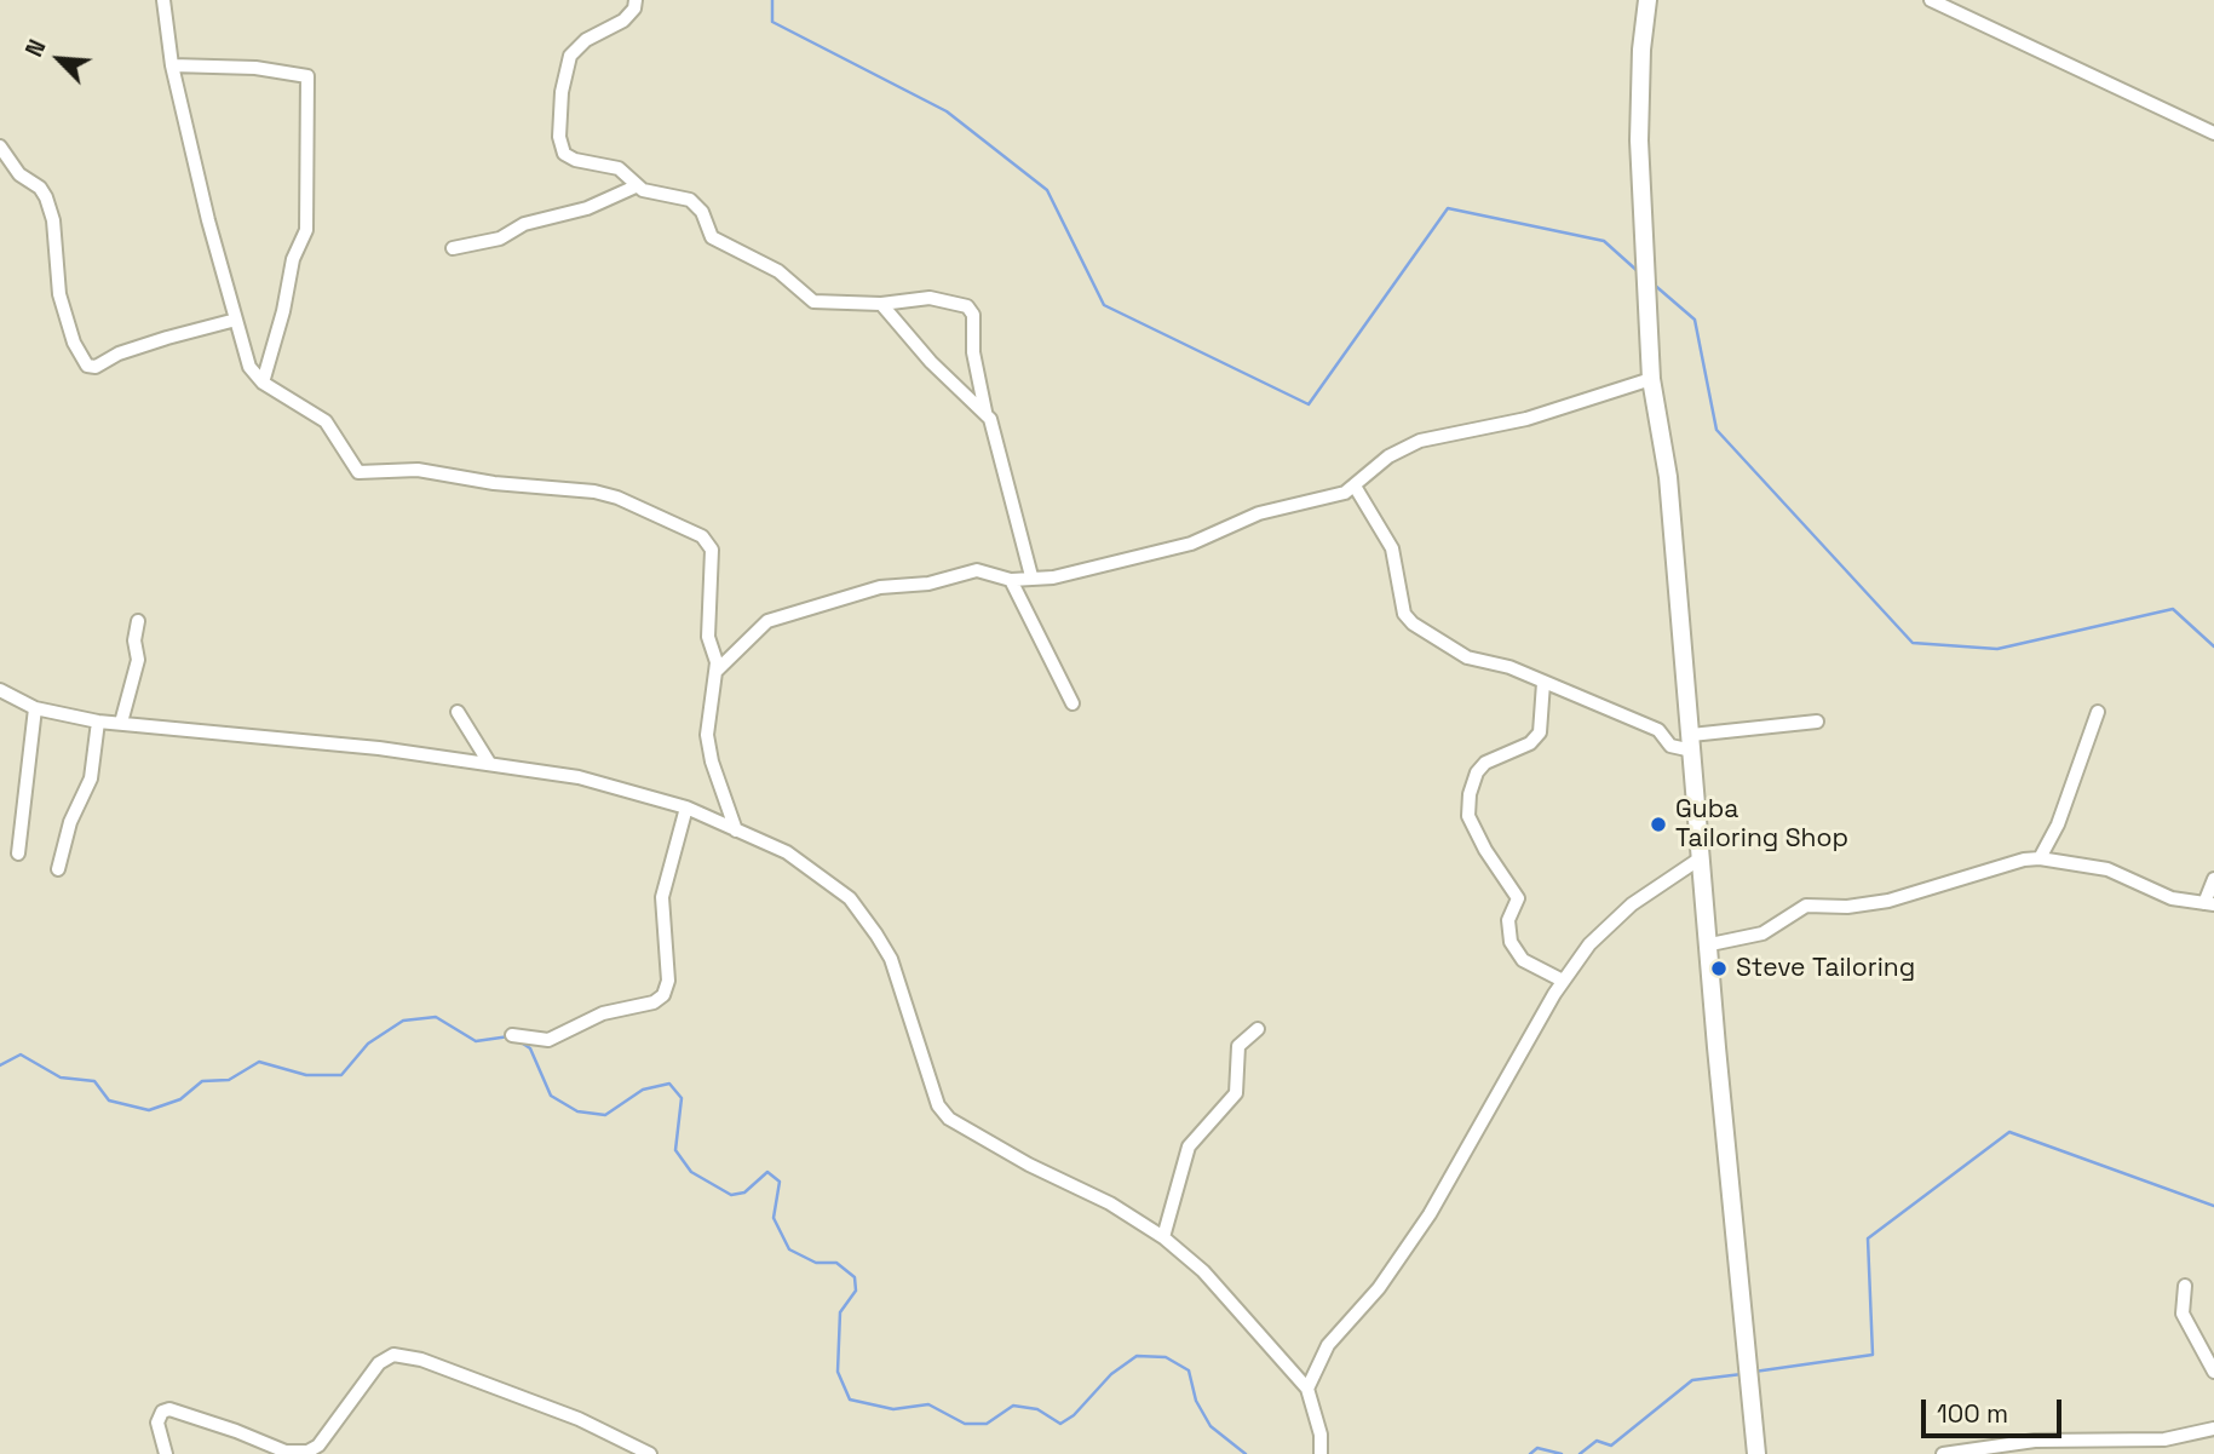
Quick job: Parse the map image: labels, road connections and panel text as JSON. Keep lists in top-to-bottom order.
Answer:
{
  "places": ["Guba Tailoring Shop", "Steve Tailoring"],
  "scale_bar": "100 m",
  "north": "top left"
}
